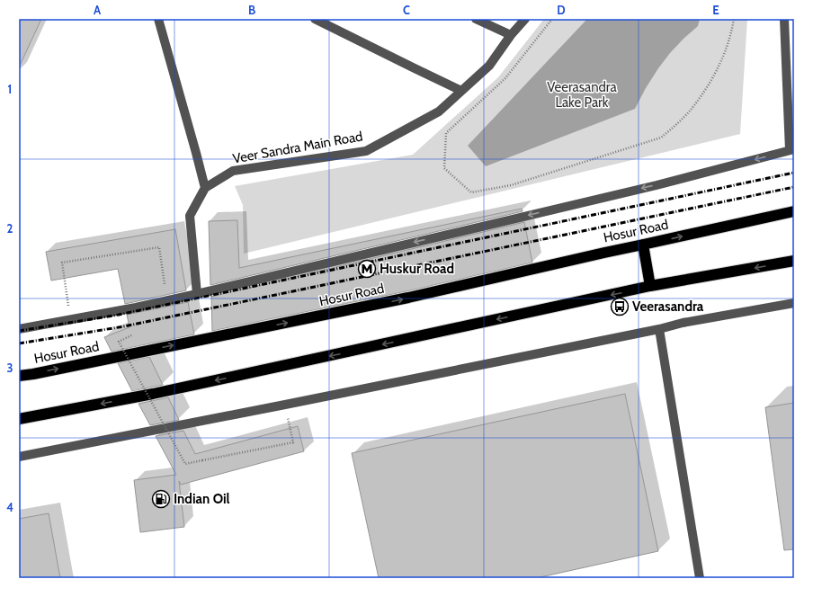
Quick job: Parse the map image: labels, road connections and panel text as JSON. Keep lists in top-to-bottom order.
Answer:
{
  "streets": {
    "highway": ["Hosur Road"],
    "street": ["Veer Sandra Main Road"]
  },
  "parks": ["Veerasandra Lake Park"],
  "places": {
    "metro station": ["Huskur Road"],
    "bus stop": ["Veerasandra"],
    "fuel station": ["Indian Oil"]
  },
  "grid": {
    "columns": [
      "A",
      "B",
      "C",
      "D",
      "E"
    ],
    "rows": [
      "1",
      "2",
      "3",
      "4"
    ]
  }
}
